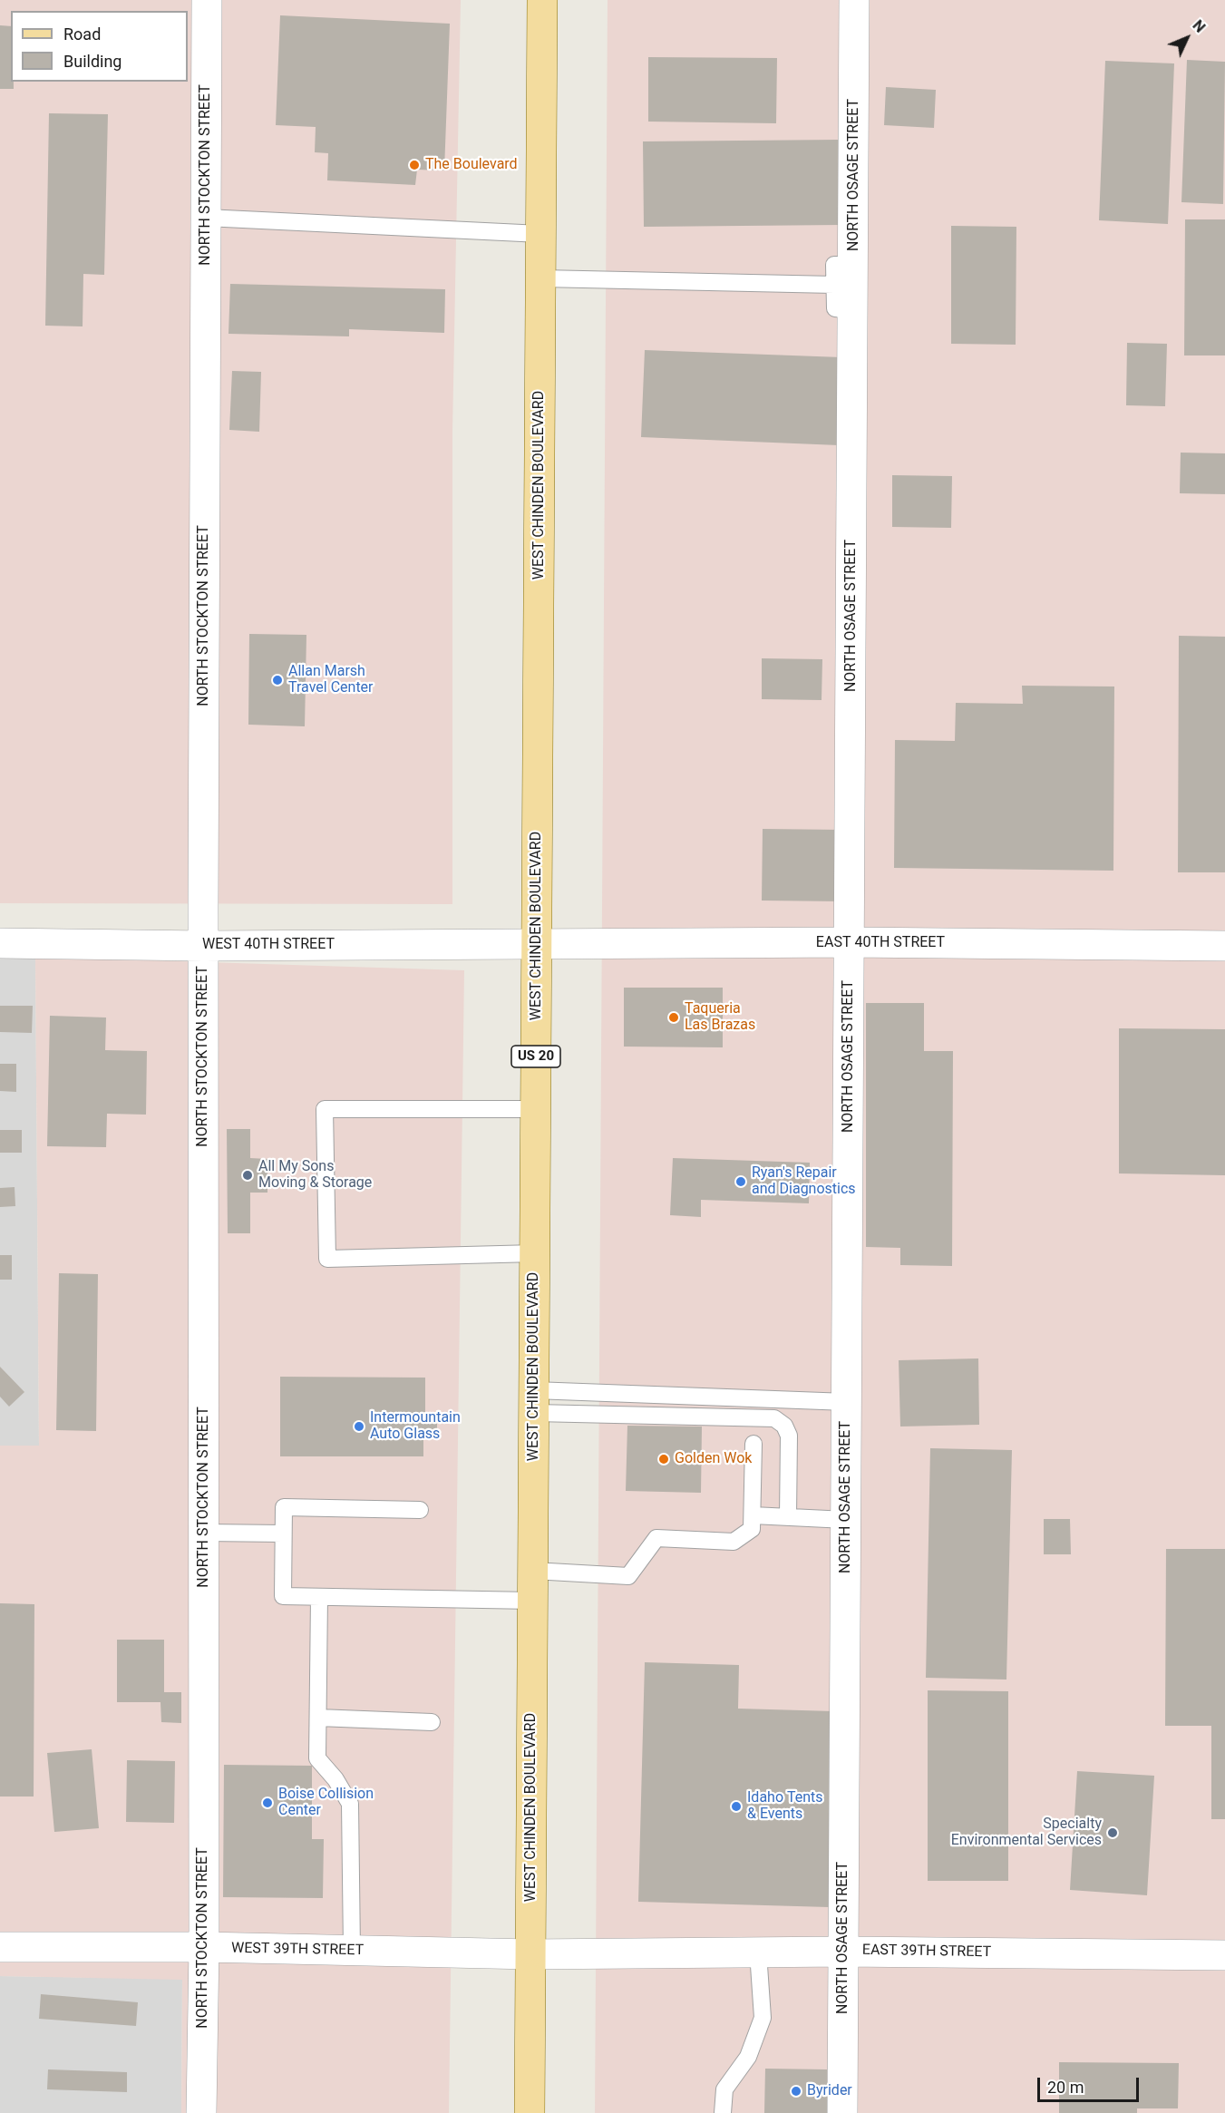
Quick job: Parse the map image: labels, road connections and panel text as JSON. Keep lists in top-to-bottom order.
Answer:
{
  "streets": {
    "main road": ["WEST CHINDEN BOULEVARD", "US 20"],
    "street": [
      "NORTH STOCKTON STREET",
      "NORTH OSAGE STREET",
      "EAST 40TH STREET",
      "WEST 40TH STREET",
      "WEST 39TH STREET",
      "EAST 39TH STREET"
    ]
  },
  "crossings": [
    ["NORTH STOCKTON STREET", "WEST 40TH STREET"],
    ["NORTH STOCKTON STREET", "WEST 39TH STREET"],
    ["NORTH OSAGE STREET", "EAST 40TH STREET"],
    ["NORTH OSAGE STREET", "EAST 39TH STREET"],
    ["WEST CHINDEN BOULEVARD", "EAST 40TH STREET"],
    ["WEST CHINDEN BOULEVARD", "WEST 40TH STREET"],
    ["WEST CHINDEN BOULEVARD", "WEST 39TH STREET"],
    ["WEST CHINDEN BOULEVARD", "EAST 39TH STREET"],
    ["EAST 40TH STREET", "WEST 40TH STREET"],
    ["WEST 39TH STREET", "EAST 39TH STREET"]
  ],
  "places": [
    "The Boulevard",
    "Allan Marsh Travel Center",
    "Taqueria Las Brazas",
    "All My Sons Moving & Storage",
    "Ryan's Repair and Diagnostics",
    "Intermountain Auto Glass",
    "Golden Wok",
    "Boise Collision Center",
    "Idaho Tents & Events",
    "Specialty Environmental Services",
    "Byrider"
  ],
  "legend": ["Road", "Building"],
  "scale_bar": "20 m",
  "north": "top right"
}
